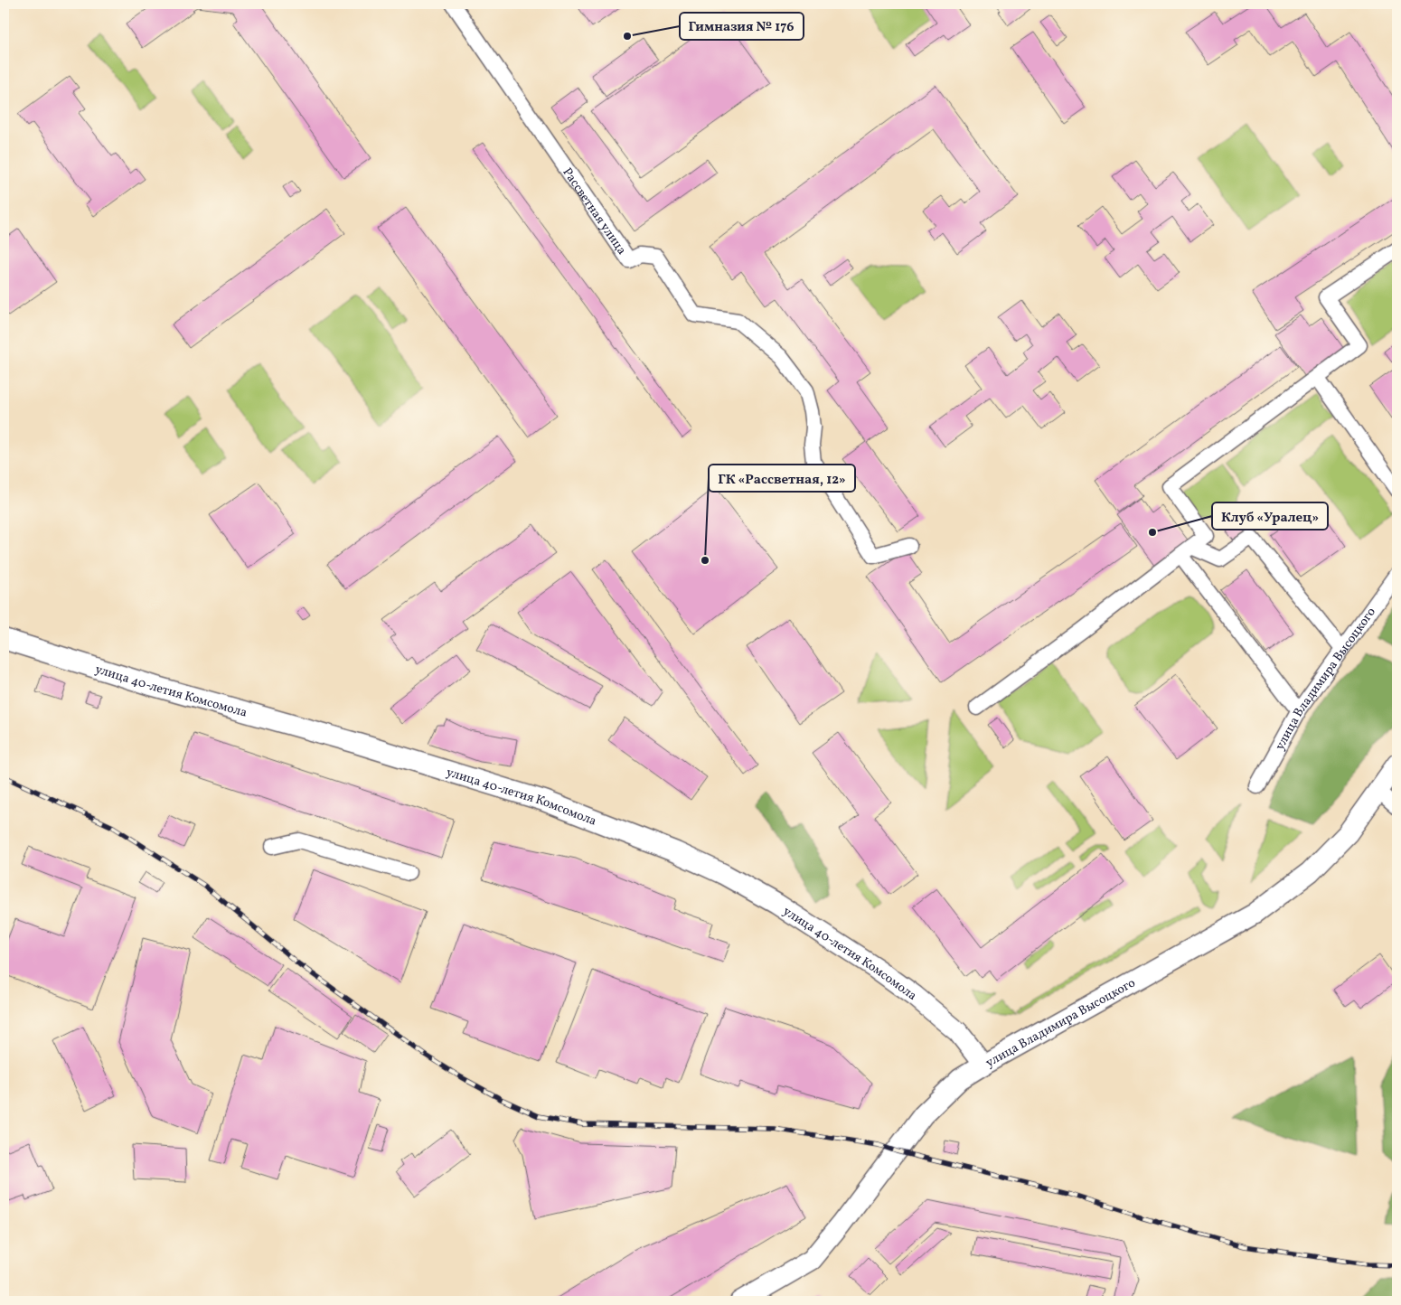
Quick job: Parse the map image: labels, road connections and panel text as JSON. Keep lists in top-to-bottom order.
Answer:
{
  "streets": {
    "main road": ["улица Владимира Высоцкого", "улица 40-летия Комсомола"],
    "street": ["Рассветная улица"]
  },
  "crossings": [
    ["улица Владимира Высоцкого", "улица 40-летия Комсомола"]
  ],
  "places": ["Гимназия № 176", "Клуб «Уралец»", "ГК «Рассветная, 12»"]
}
